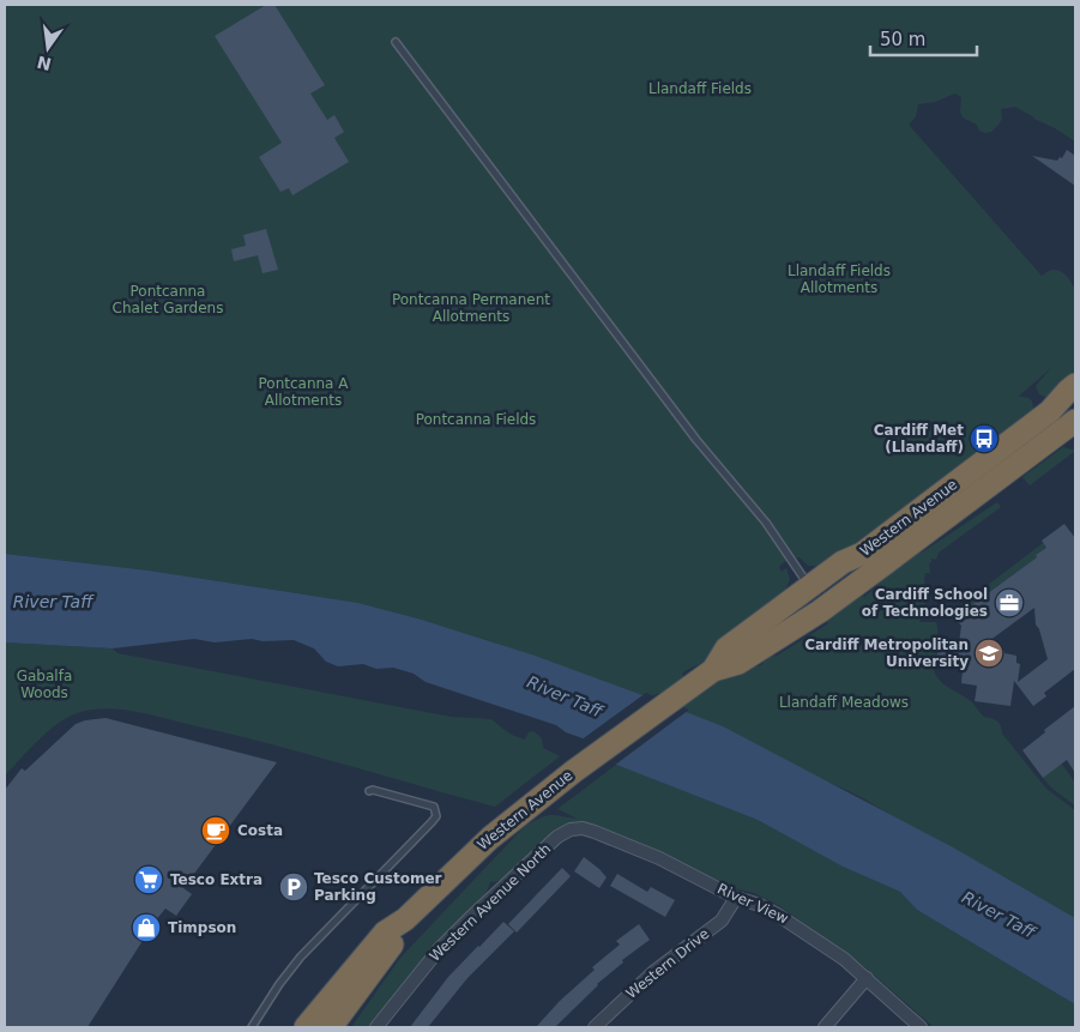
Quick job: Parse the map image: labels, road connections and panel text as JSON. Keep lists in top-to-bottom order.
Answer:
{
  "streets": {
    "highway": ["Western Avenue"],
    "street": ["Western Avenue North", "River View", "Western Drive"]
  },
  "crossings": [
    ["Western Avenue North", "River View"],
    ["River View", "Western Drive"]
  ],
  "water": ["River Taff"],
  "parks": [
    "Llandaff Fields",
    "Llandaff Fields Allotments",
    "Pontcanna Chalet Gardens",
    "Pontcanna Permanent Allotments",
    "Pontcanna A Allotments",
    "Pontcanna Fields",
    "Gabalfa Woods",
    "Llandaff Meadows"
  ],
  "places": {
    "bus stop": ["Cardiff Met (Llandaff)"],
    "office": ["Cardiff School of Technologies"],
    "school or university": ["Cardiff Metropolitan University"],
    "cafe": ["Costa"],
    "supermarket": ["Tesco Extra"],
    "parking": ["Tesco Customer Parking"],
    "shop": ["Timpson"]
  },
  "scale_bar": "50 m",
  "north": "bottom"
}
